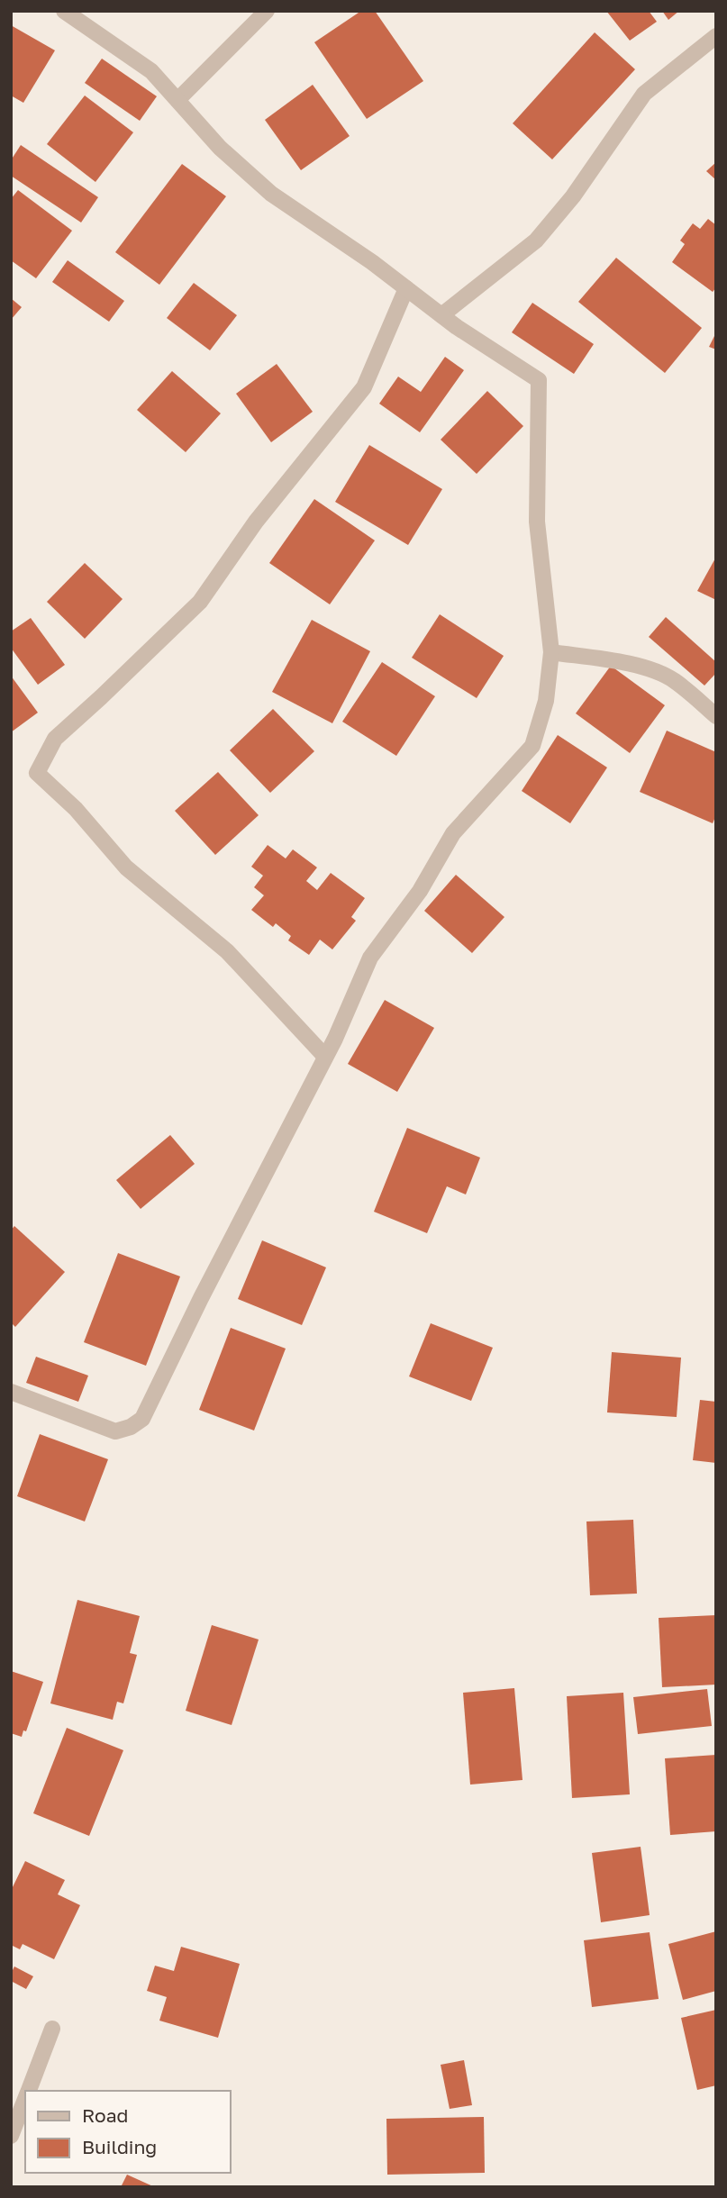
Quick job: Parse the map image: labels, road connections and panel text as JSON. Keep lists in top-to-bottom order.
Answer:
{
  "legend": ["Road", "Building"]
}
